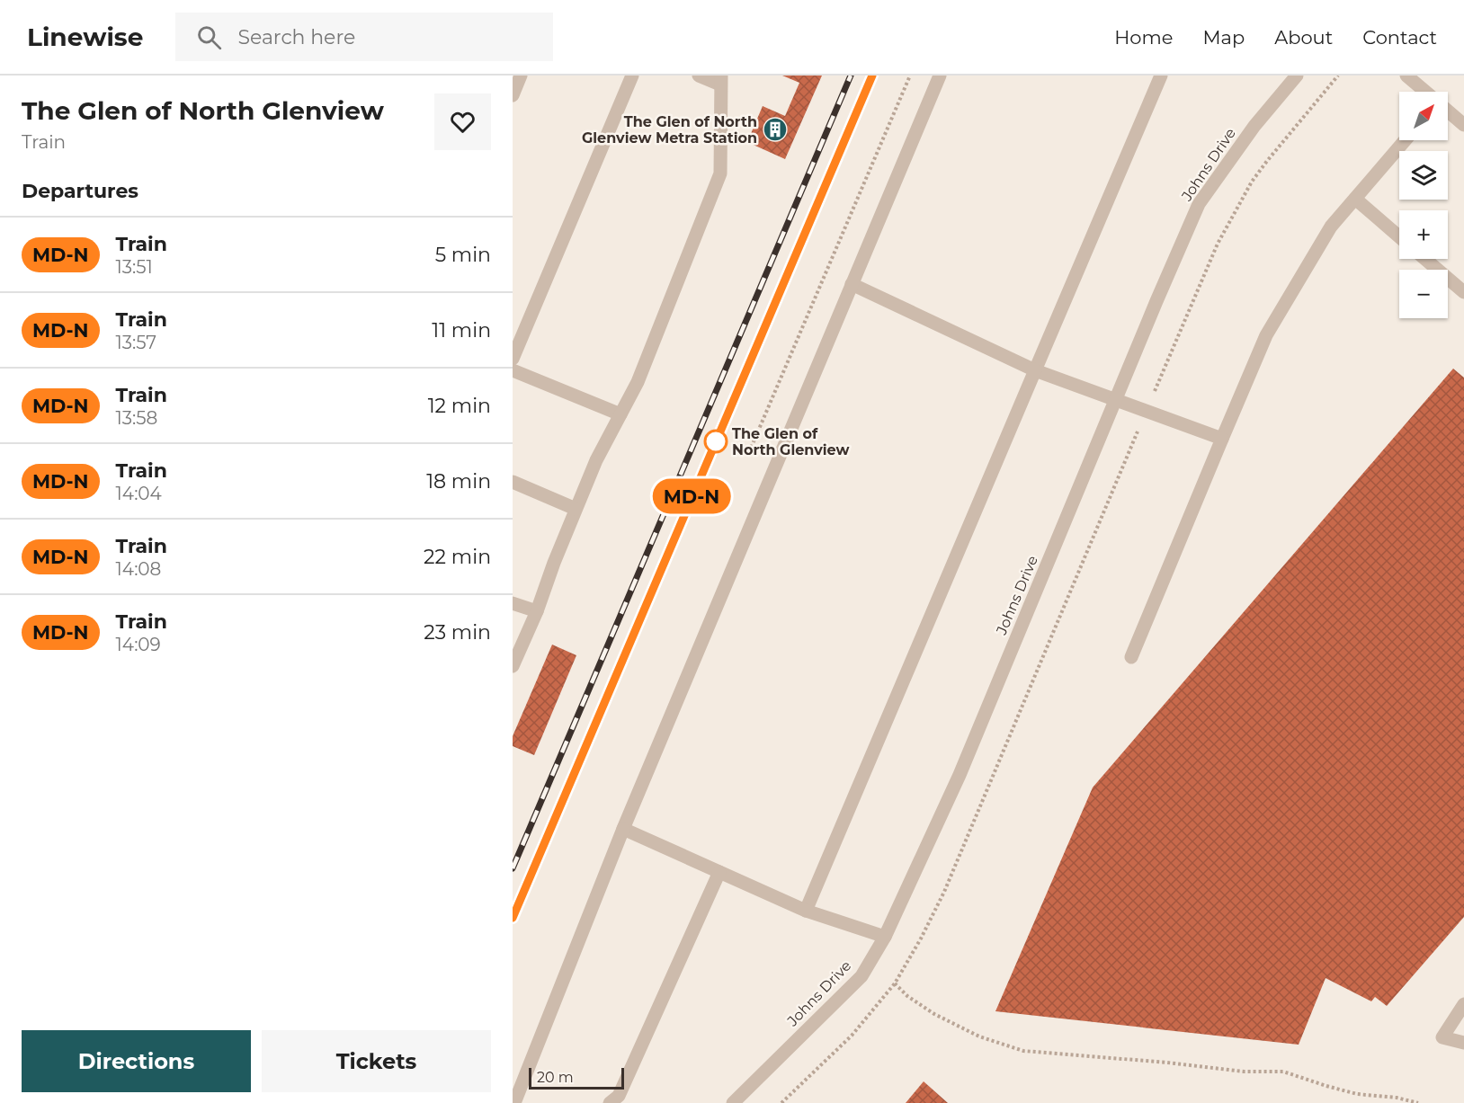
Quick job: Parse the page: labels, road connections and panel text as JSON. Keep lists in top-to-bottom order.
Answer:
{
  "streets": {
    "street": ["Johns Drive"]
  },
  "places": {
    "building": ["The Glen of North Glenview Metra Station"],
    "other": ["The Glen of North Glenview"]
  },
  "scale_bar": "20 m",
  "north": "top right",
  "page": {
    "header": "Linewise",
    "search": "Search here",
    "nav": [
      "Home",
      "Map",
      "About",
      "Contact"
    ],
    "heading": [
      ["The Glen of North Glenview", "Train"],
      "Departures"
    ],
    "on_map": "MD-N",
    "map_buttons": ["+", "−"],
    "list": [
      {
        "mark": "MD-N",
        "name": "Train",
        "note": "13:51",
        "value": "5 min"
      },
      {
        "mark": "MD-N",
        "name": "Train",
        "note": "13:57",
        "value": "11 min"
      },
      {
        "mark": "MD-N",
        "name": "Train",
        "note": "13:58",
        "value": "12 min"
      },
      {
        "mark": "MD-N",
        "name": "Train",
        "note": "14:04",
        "value": "18 min"
      },
      {
        "mark": "MD-N",
        "name": "Train",
        "note": "14:08",
        "value": "22 min"
      },
      {
        "mark": "MD-N",
        "name": "Train",
        "note": "14:09",
        "value": "23 min"
      }
    ],
    "buttons": ["Directions", "Tickets"],
    "scale": "20 m"
  }
}
